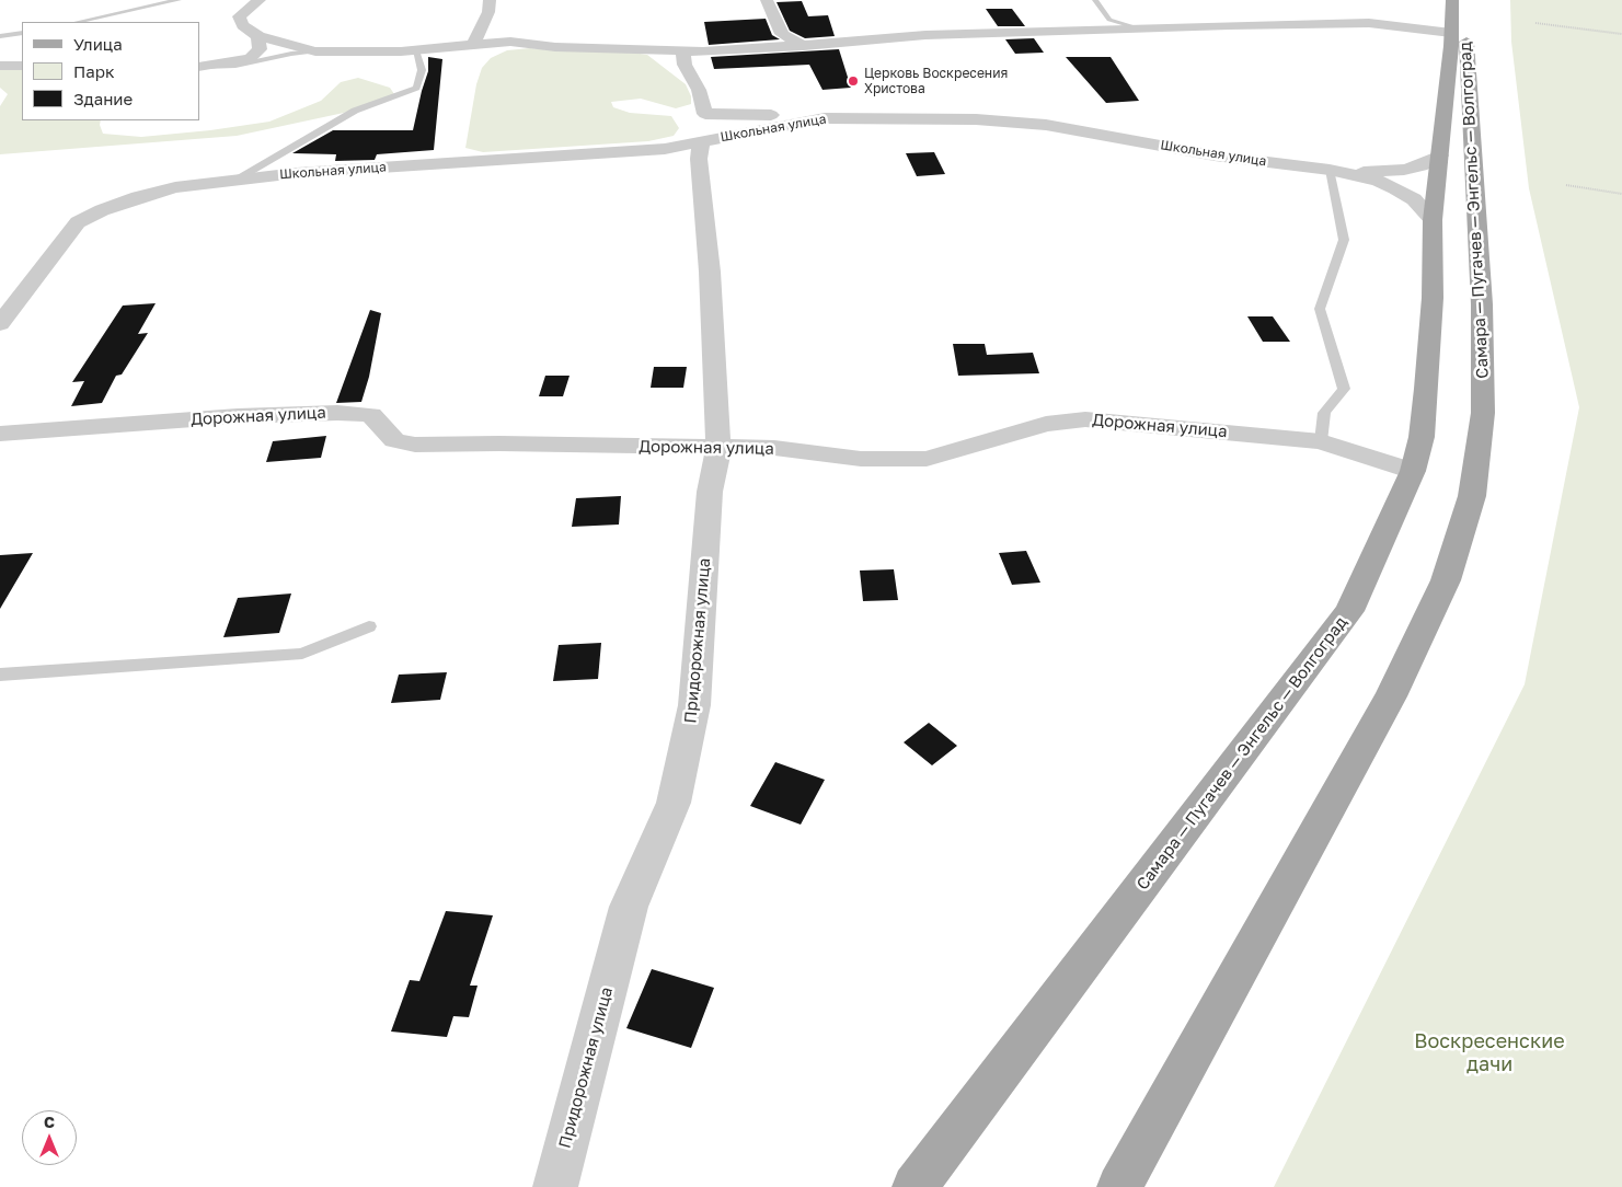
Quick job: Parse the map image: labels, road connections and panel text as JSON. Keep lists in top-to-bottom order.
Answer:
{
  "streets": {
    "main road": ["Самара — Пугачев — Энгельс — Волгоград"],
    "street": ["Школьная улица", "Дорожная улица", "Придорожная улица"]
  },
  "crossings": [
    ["Школьная улица", "Самара — Пугачев — Энгельс — Волгоград"],
    ["Школьная улица", "Придорожная улица"],
    ["Самара — Пугачев — Энгельс — Волгоград", "Дорожная улица"],
    ["Дорожная улица", "Придорожная улица"]
  ],
  "parks": ["Воскресенские дачи"],
  "places": ["Церковь Воскресения Христова"],
  "legend": ["Улица", "Парк", "Здание"],
  "north": "top"
}
